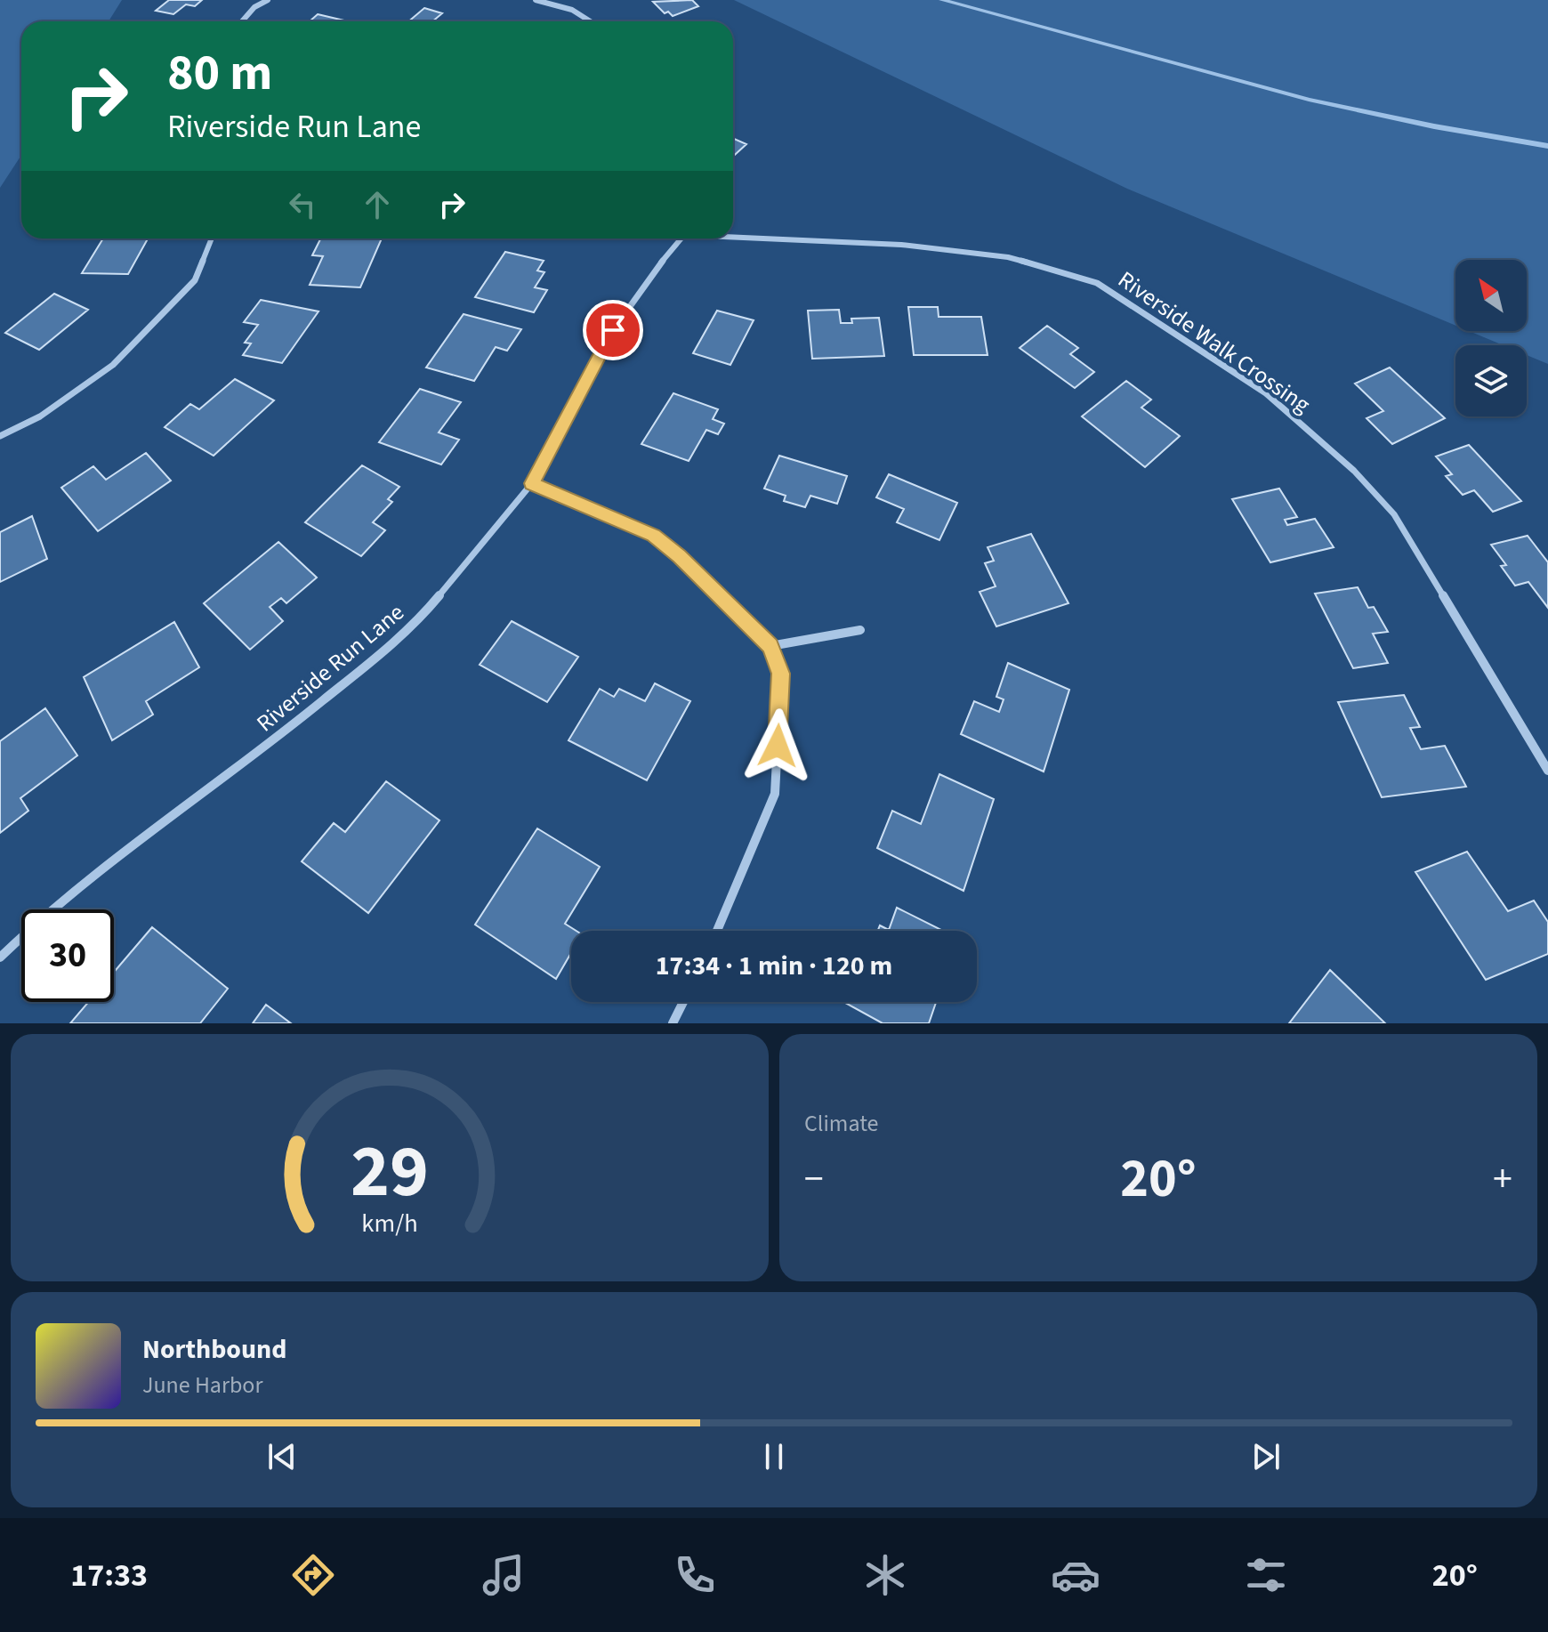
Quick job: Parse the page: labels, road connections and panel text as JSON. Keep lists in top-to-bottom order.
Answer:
{
  "streets": {
    "street": ["Riverside Walk Crossing", "Riverside Run Lane"]
  },
  "north": "top left",
  "page": {
    "turn": ["80 m", "Riverside Run Lane"],
    "limit": "30",
    "trip": "17:34 · 1 min · 120 m",
    "tile": "Climate",
    "heat": ["−", "20°", "+"],
    "song": ["Northbound", "June Harbor"],
    "tabs": ["17:33", "20°"],
    "gauge": ["29", "km/h"]
  }
}
